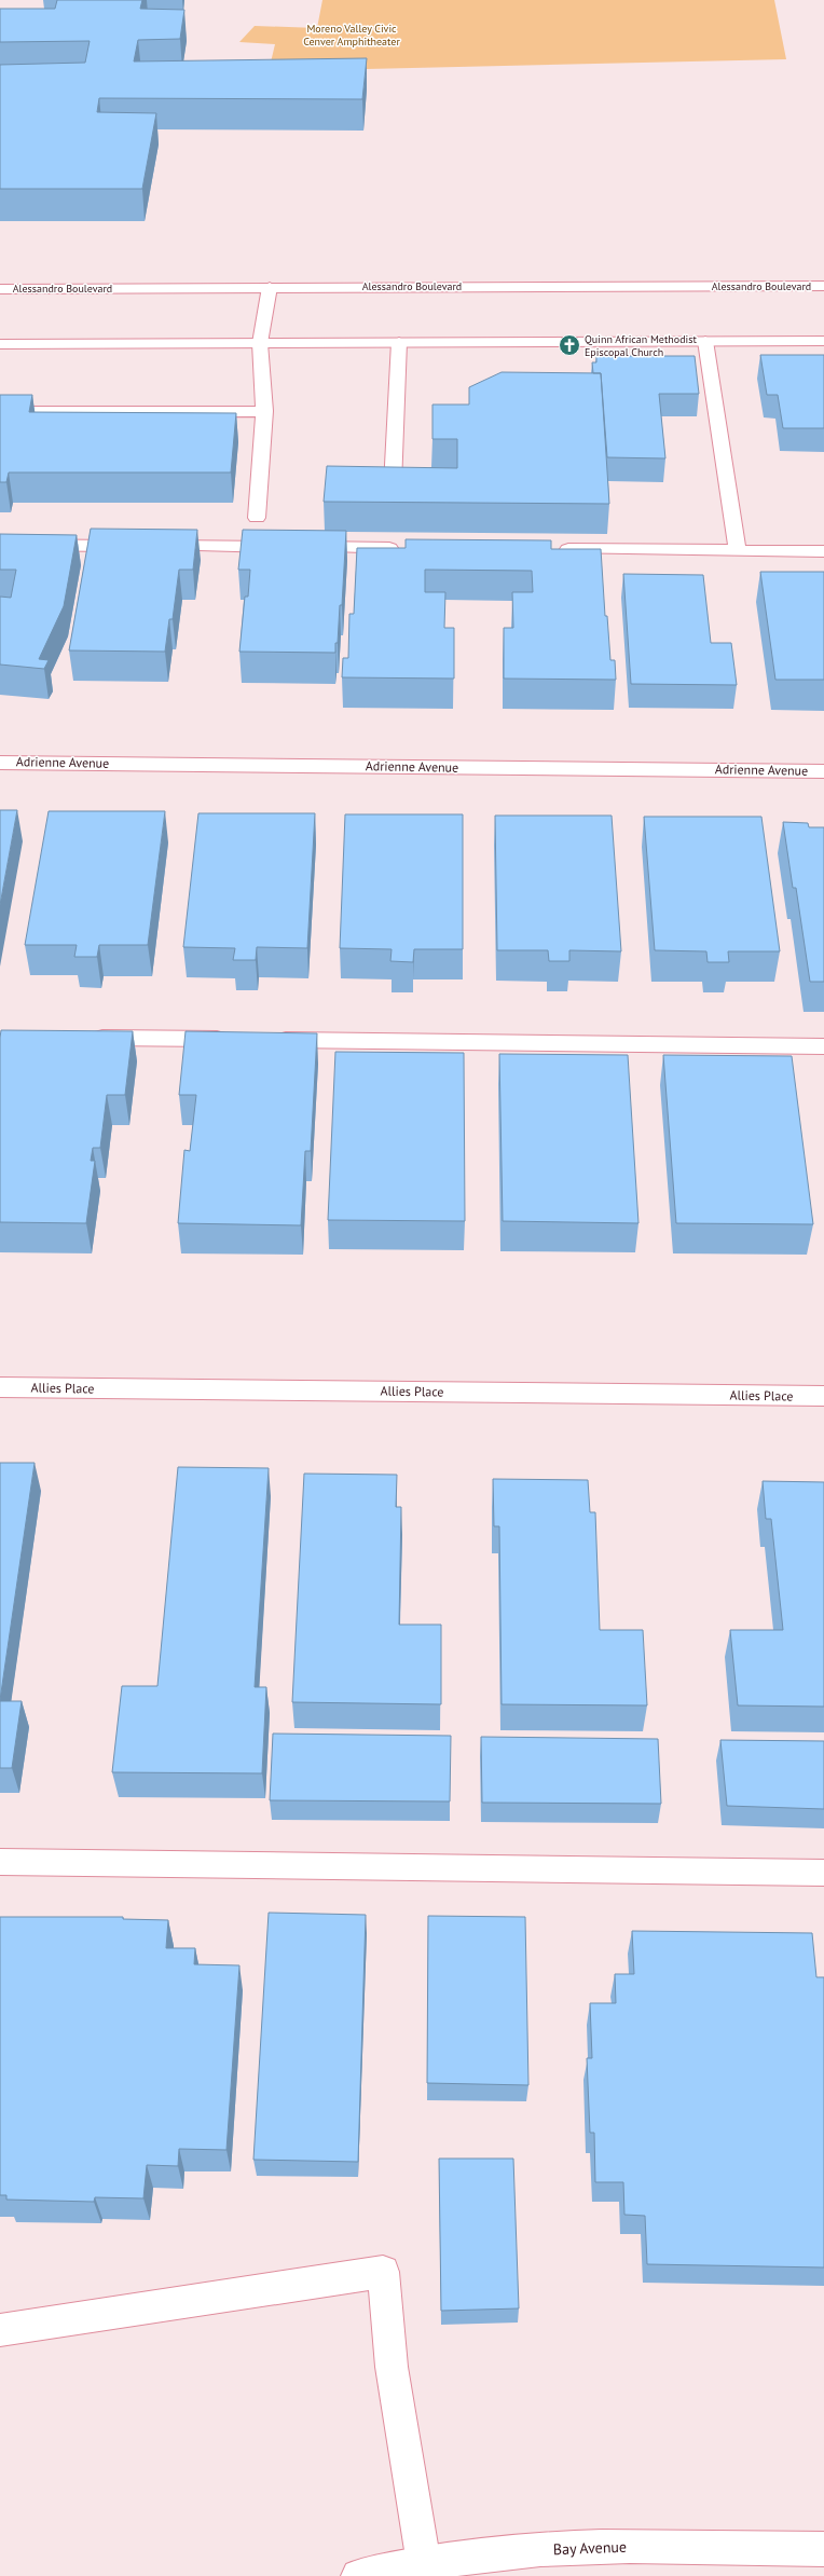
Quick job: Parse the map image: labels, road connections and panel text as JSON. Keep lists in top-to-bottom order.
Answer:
{
  "streets": {
    "main road": [
      "Alessandro Boulevard",
      "Adrienne Avenue",
      "Allies Place",
      "Bay Avenue"
    ]
  },
  "parks": ["Moreno Valley Civic Cenver Amphitheater"],
  "places": {
    "church": ["Quinn African Methodist Episcopal Church"]
  }
}
